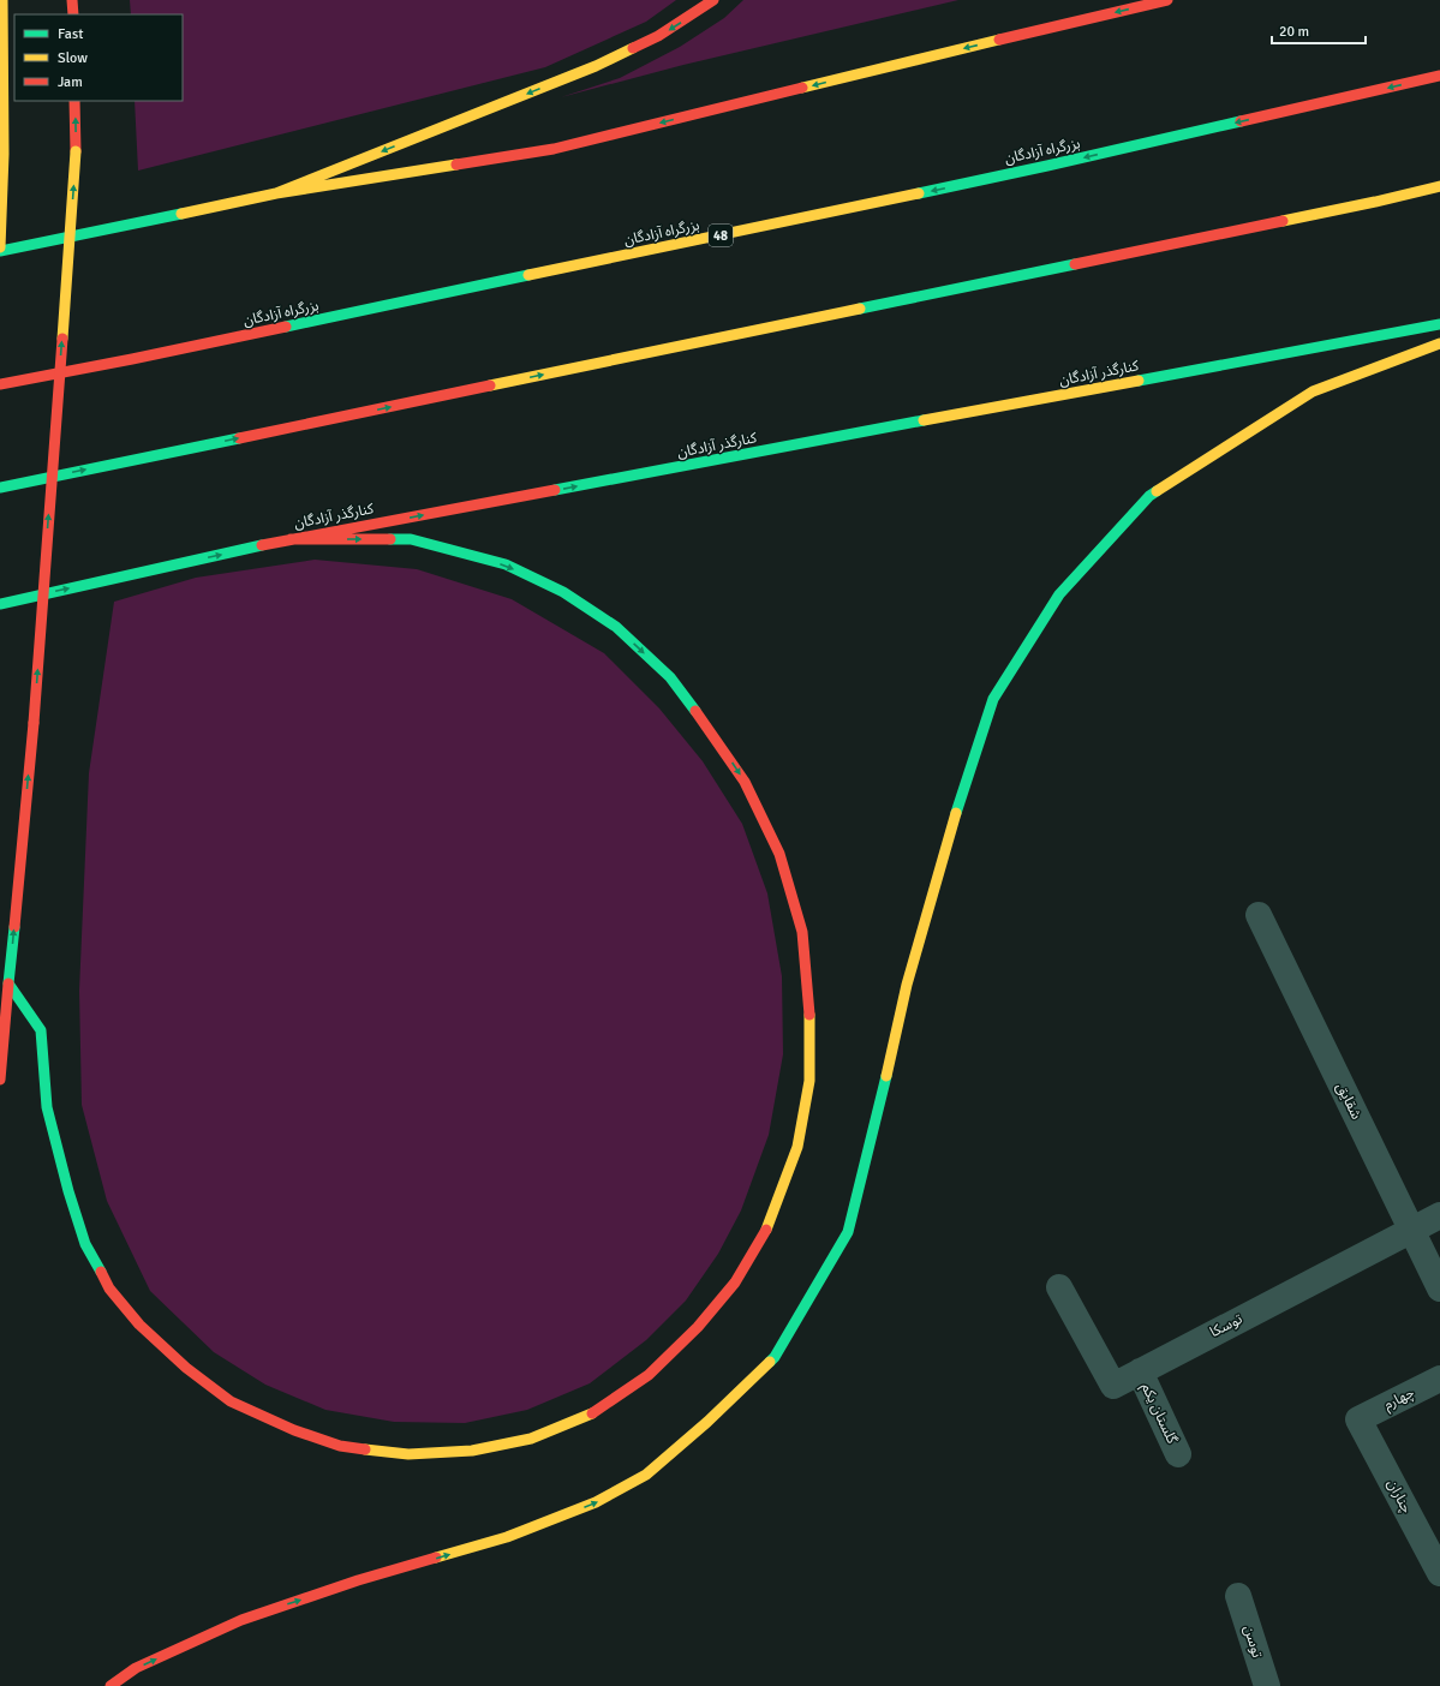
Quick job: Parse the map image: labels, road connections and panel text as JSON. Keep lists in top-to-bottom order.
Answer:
{
  "streets": {
    "main road": ["بزرگراه آزادگان", "48", "کنارگذر آزادگان"],
    "street": [
      "شقایق",
      "توسکا",
      "چهارم",
      "گلستان یکم",
      "چناران",
      "توسن"
    ]
  },
  "crossings": [
    ["شقایق", "توسکا"],
    ["توسکا", "گلستان یکم"],
    ["چهارم", "چناران"]
  ],
  "one_way": ["بزرگراه آزادگان", "کنارگذر آزادگان"],
  "legend": ["Fast", "Slow", "Jam"],
  "scale_bar": "20 m"
}
